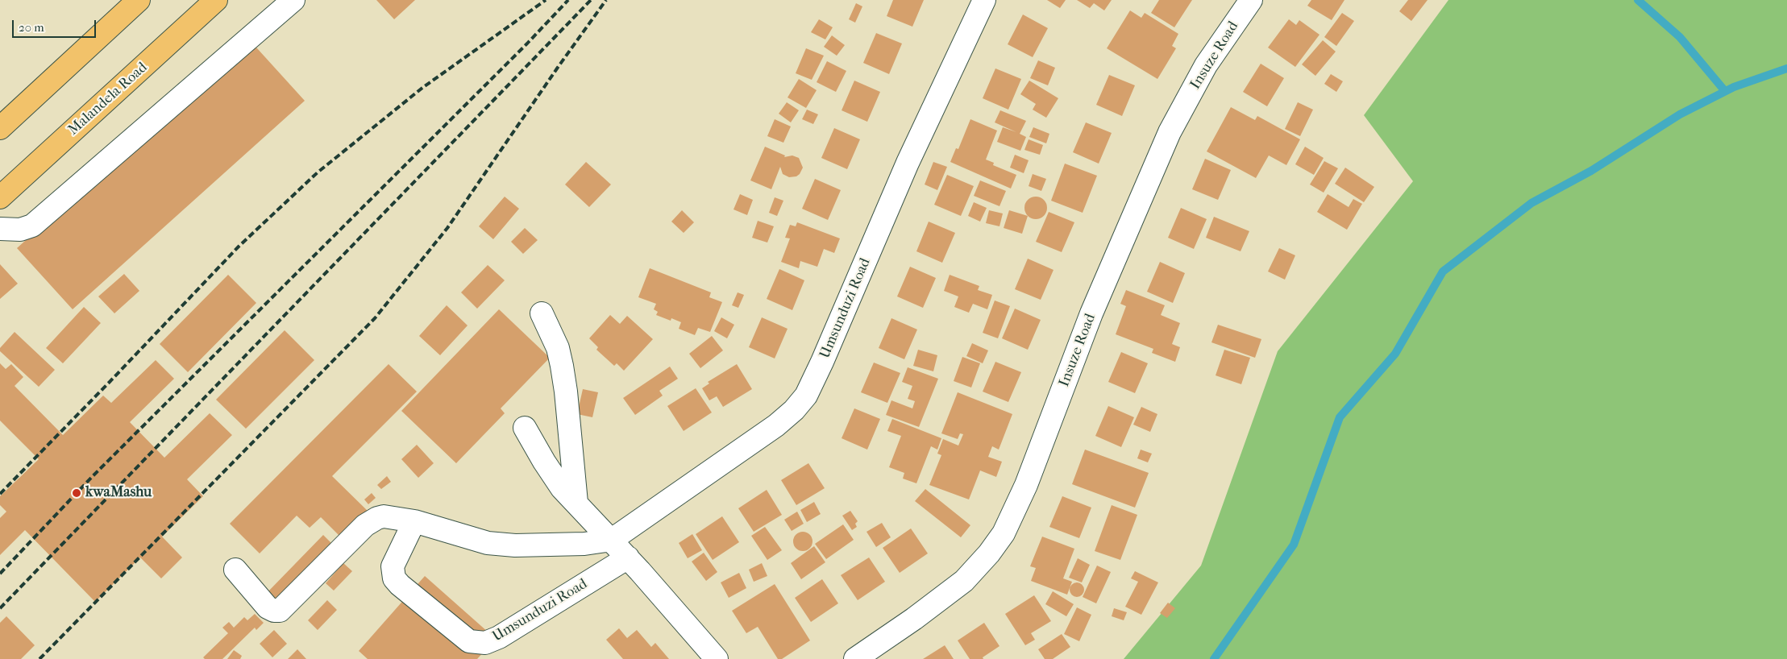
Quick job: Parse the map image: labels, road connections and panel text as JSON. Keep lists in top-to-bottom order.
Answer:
{
  "streets": {
    "main road": ["Malandela Road"],
    "street": ["Insuze Road", "Umsunduzi Road"]
  },
  "places": ["kwaMashu"],
  "scale_bar": "20 m"
}
